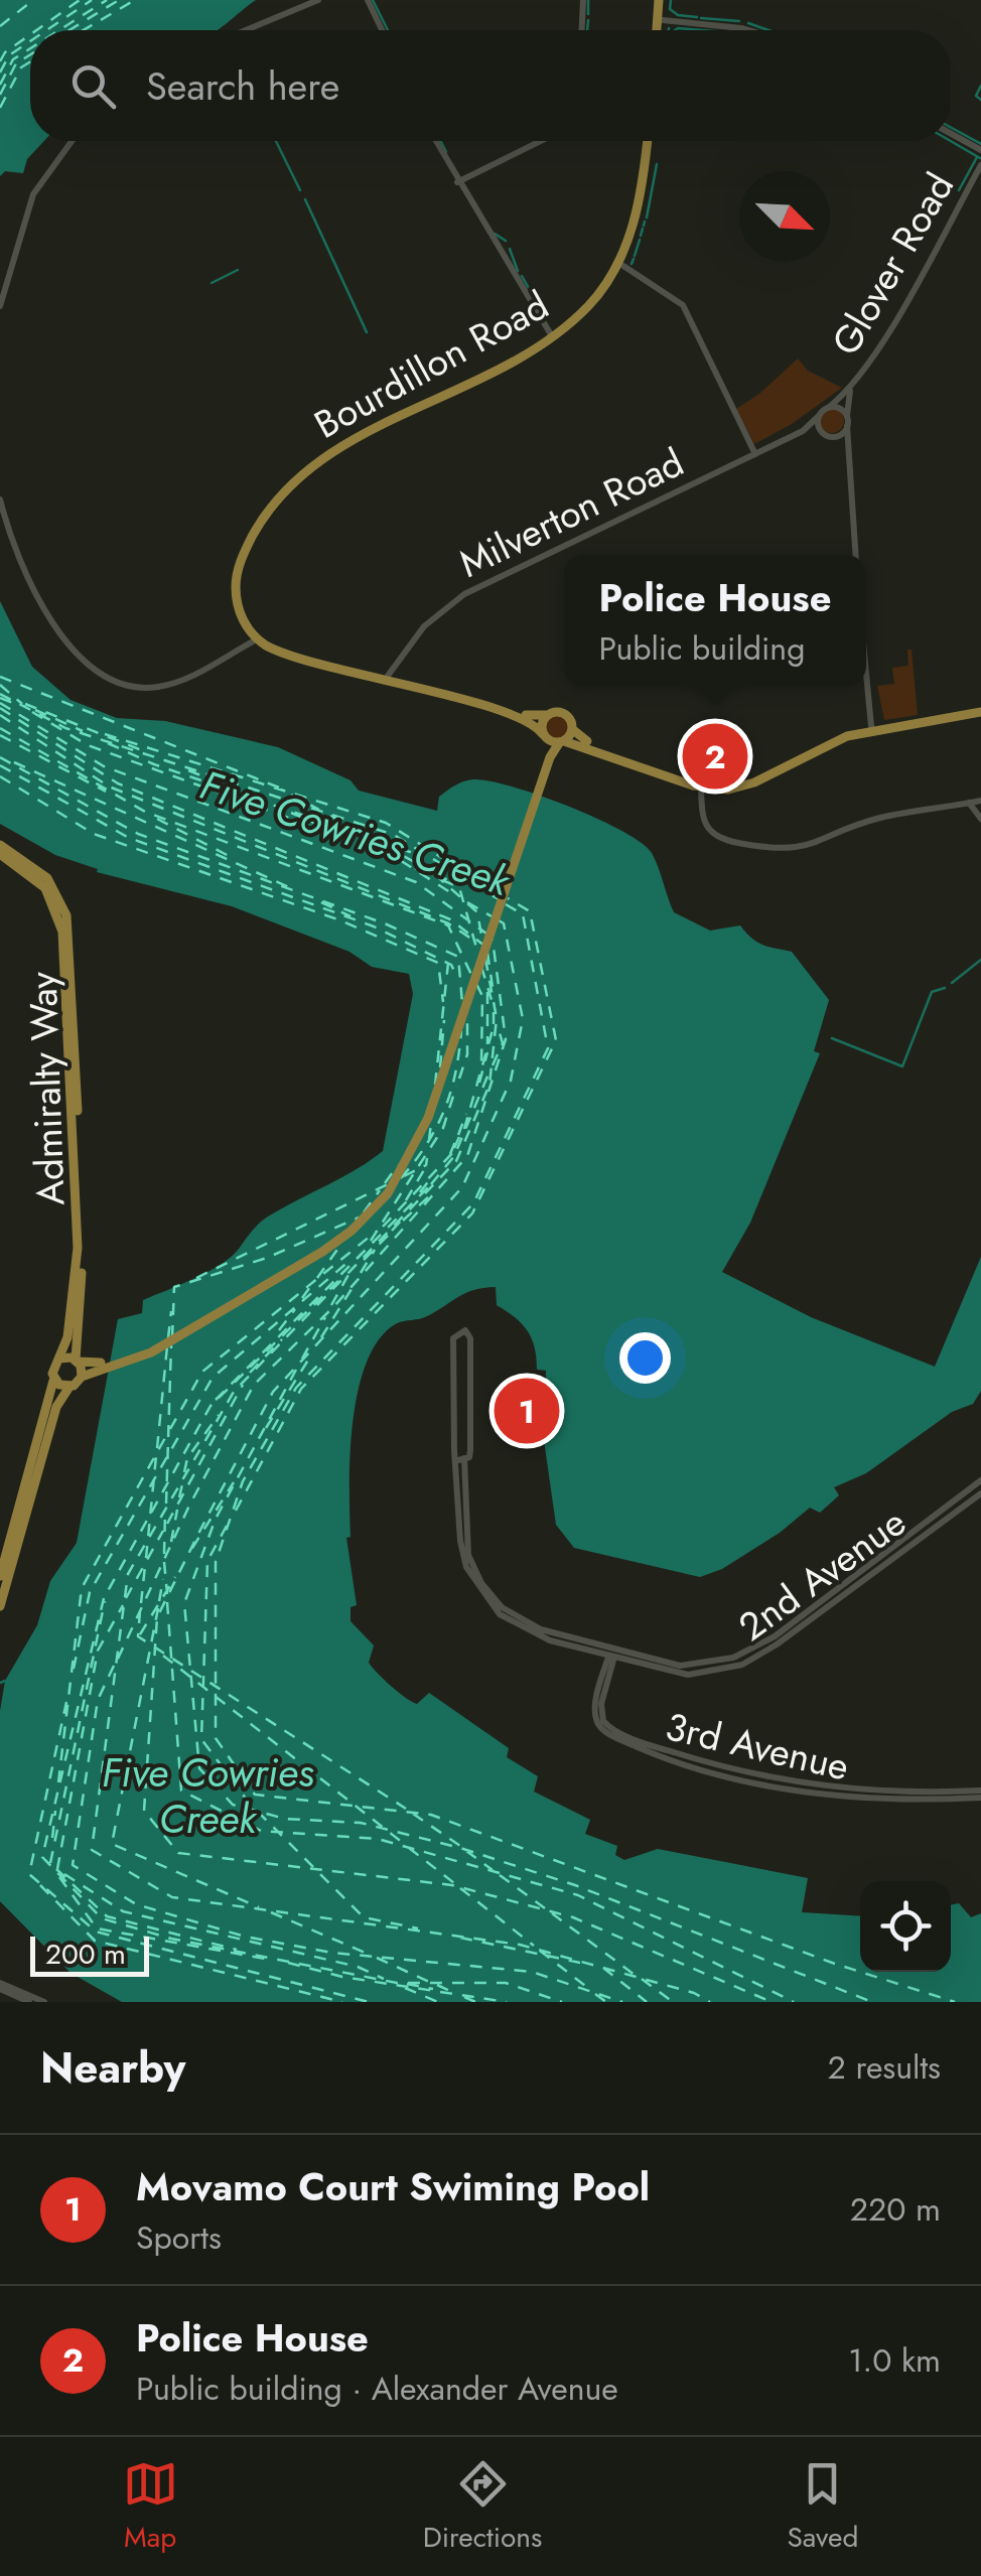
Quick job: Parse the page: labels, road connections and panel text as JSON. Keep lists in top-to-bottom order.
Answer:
{
  "streets": {
    "main road": ["Bourdillon Road", "Admiralty Way"],
    "street": [
      "Glover Road",
      "Milverton Road",
      "2nd Avenue",
      "3rd Avenue"
    ]
  },
  "crossings": [
    ["Glover Road", "Milverton Road"],
    ["2nd Avenue", "3rd Avenue"]
  ],
  "water": ["Five Cowries Creek"],
  "scale_bar": "200 m",
  "north": "bottom right",
  "page": {
    "search": "Search here",
    "popup": ["Police House", "Public building"],
    "pins": ["2", "1"],
    "scale": "200 m",
    "heading": ["Nearby", "2 results"],
    "list": [
      {
        "mark": "1",
        "name": "Movamo Court Swiming Pool",
        "note": "Sports",
        "value": "220 m"
      },
      {
        "mark": "2",
        "name": "Police House",
        "note": "Public building · Alexander Avenue",
        "value": "1.0 km"
      }
    ],
    "nav": ["Map", "Directions", "Saved"]
  }
}
